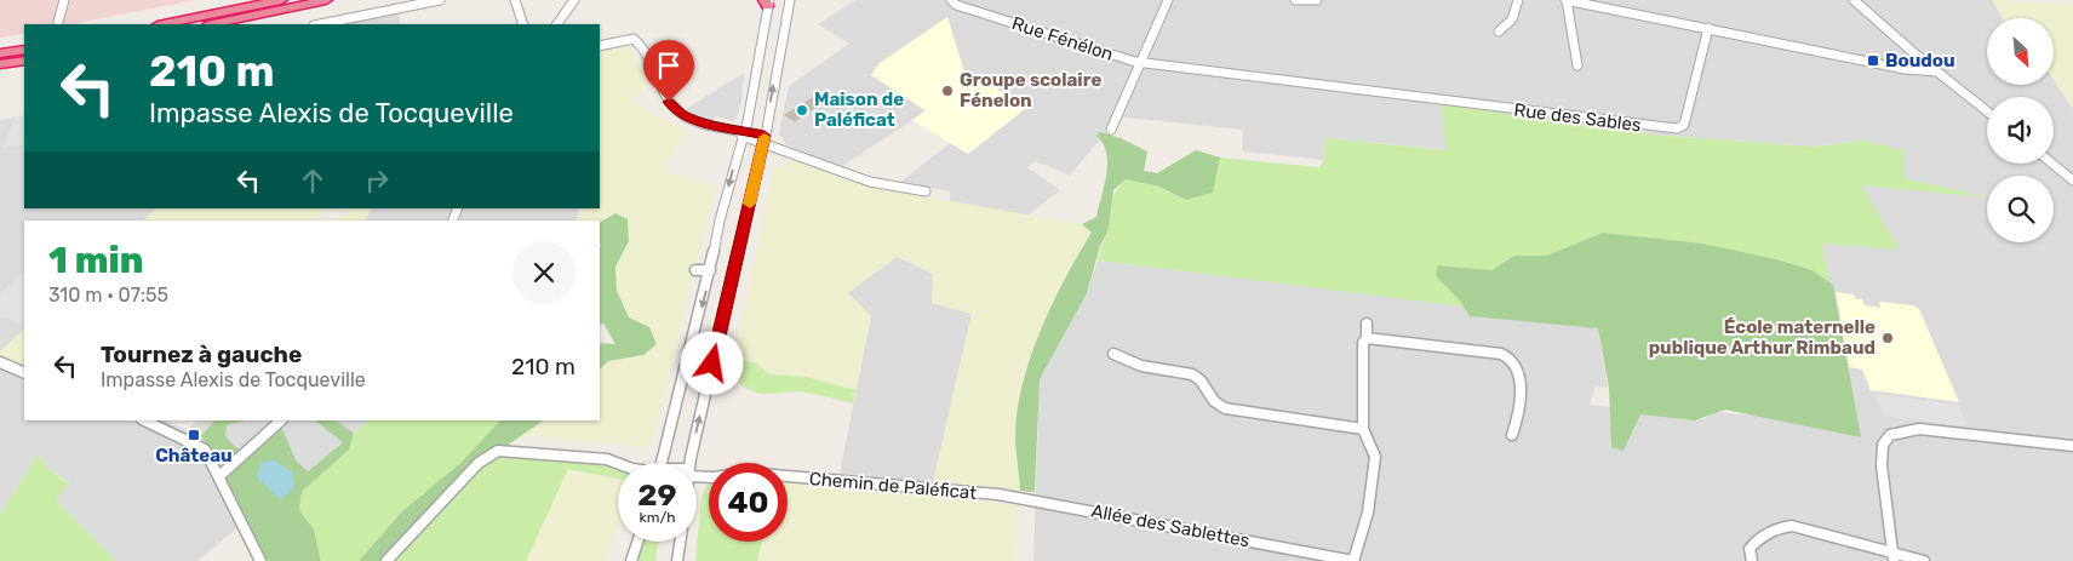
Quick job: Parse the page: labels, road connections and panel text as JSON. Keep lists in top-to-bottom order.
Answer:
{
  "streets": {
    "street": [
      "Rue Fénélon",
      "Rue des Sables",
      "Chemin de Paléficat",
      "Allée des Sablettes"
    ]
  },
  "crossings": [
    ["Rue Fénélon", "Rue des Sables"],
    ["Chemin de Paléficat", "Allée des Sablettes"]
  ],
  "places": {
    "transit": ["Boudou", "Château"],
    "other": ["Groupe scolaire Fénelon", "Maison de Paléficat", "École maternelle publique Arthur Rimbaud"]
  },
  "north": "bottom right",
  "page": {
    "turn": ["210 m", "Impasse Alexis de Tocqueville"],
    "heading": ["1 min", "310 m · 07:55"],
    "list": [
      {
        "name": "Tournez à gauche",
        "note": "Impasse Alexis de Tocqueville",
        "value": "210 m"
      }
    ],
    "speed": "29 km/h",
    "limit": "40"
  }
}
